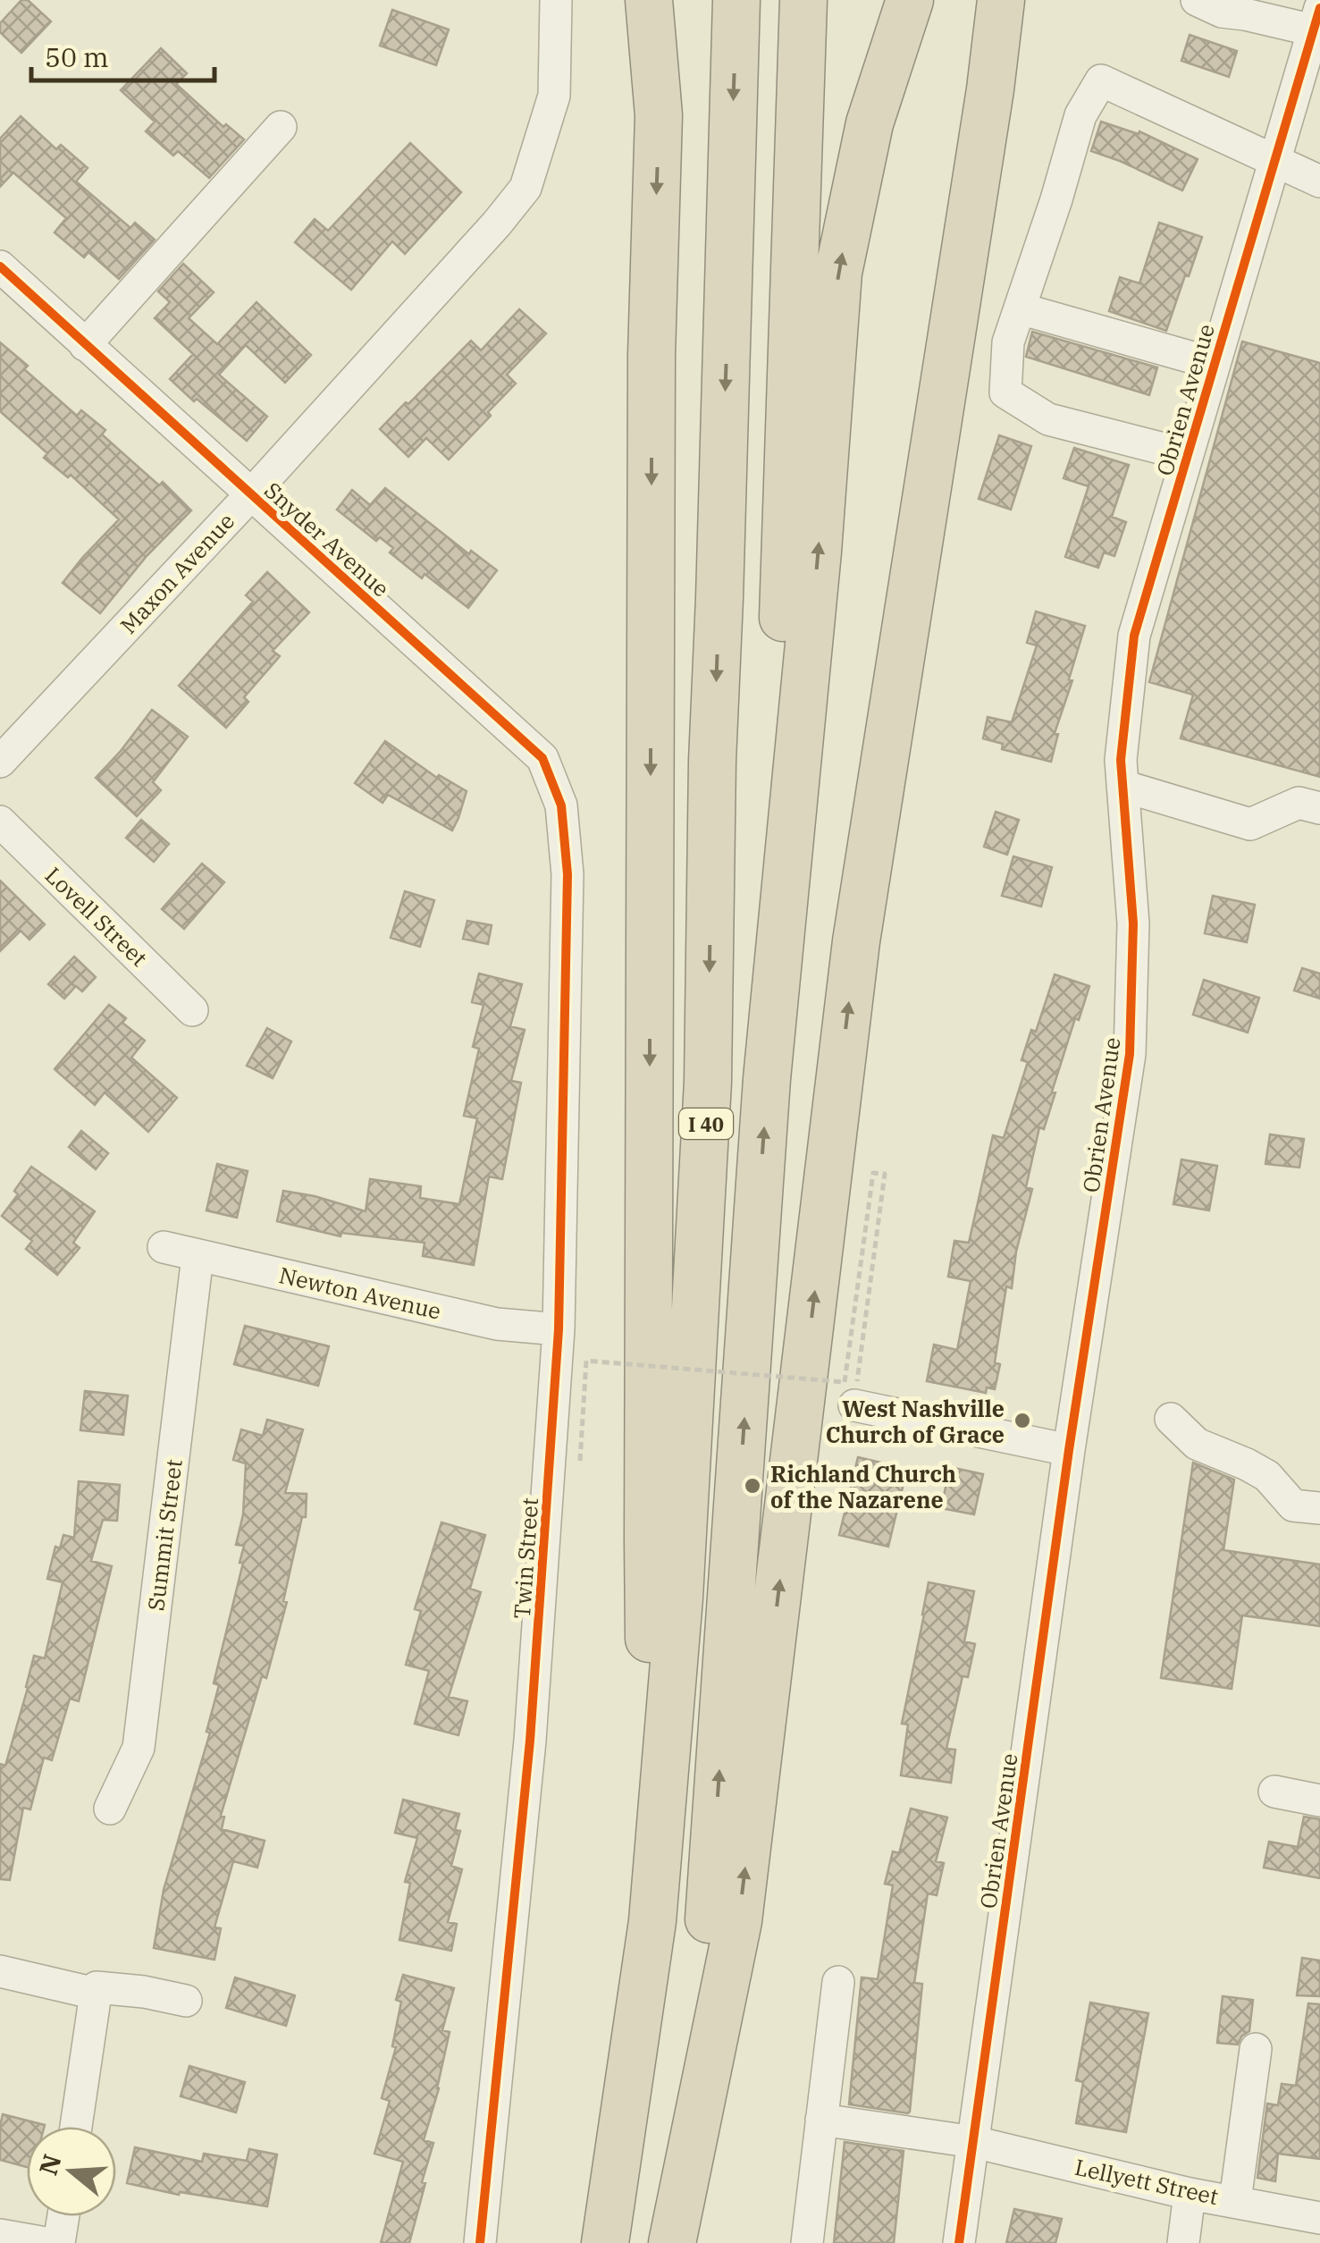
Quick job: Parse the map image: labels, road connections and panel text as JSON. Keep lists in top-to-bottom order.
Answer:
{
  "streets": {
    "highway": ["I 40"],
    "street": [
      "Obrien Avenue",
      "Snyder Avenue",
      "Maxon Avenue",
      "Lovell Street",
      "Newton Avenue",
      "Summit Street",
      "Twin Street",
      "Lellyett Street"
    ]
  },
  "crossings": [
    ["Obrien Avenue", "Lellyett Street"],
    ["Snyder Avenue", "Maxon Avenue"],
    ["Snyder Avenue", "Twin Street"],
    ["Newton Avenue", "Summit Street"],
    ["Newton Avenue", "Twin Street"]
  ],
  "places": ["West Nashville Church of Grace", "Richland Church of the Nazarene"],
  "scale_bar": "50 m",
  "north": "left"
}
